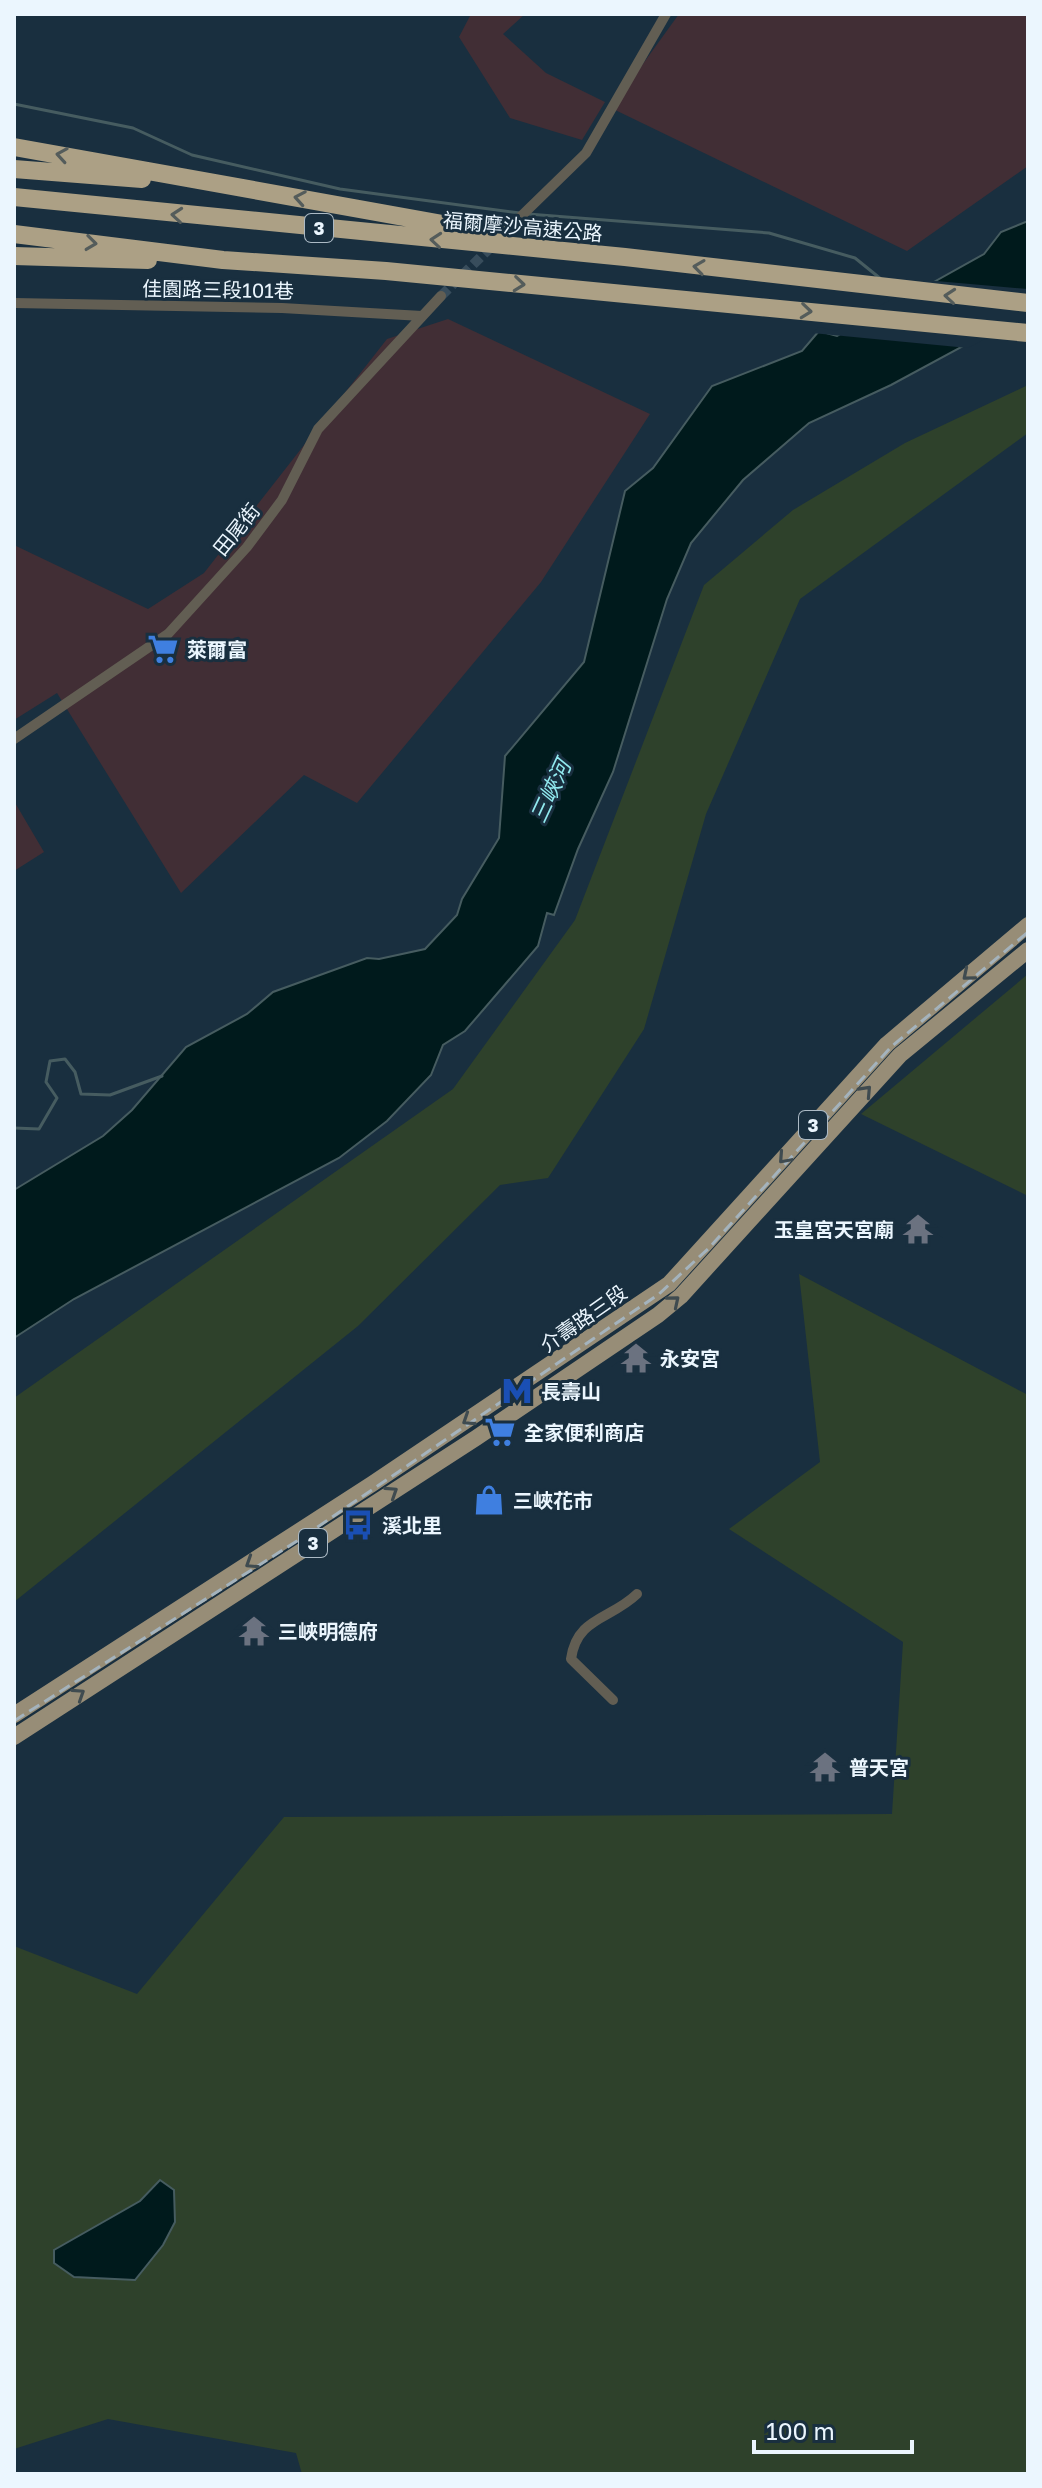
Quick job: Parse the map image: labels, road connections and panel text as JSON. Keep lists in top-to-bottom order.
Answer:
{
  "streets": {
    "highway": ["福爾摩沙高速公路", "3"],
    "main road": ["介壽路三段"],
    "street": ["佳園路三段101巷", "田尾街"]
  },
  "crossings": [
    ["佳園路三段101巷", "田尾街"]
  ],
  "water": ["三峽河"],
  "places": {
    "supermarket": ["萊爾富", "全家便利商店"],
    "temple": [
      "玉皇宮天宮廟",
      "永安宮",
      "三峽明德府",
      "普天宮"
    ],
    "metro station": ["長壽山"],
    "shop": ["三峽花市"],
    "bus stop": ["溪北里"]
  },
  "scale_bar": "100 m"
}
